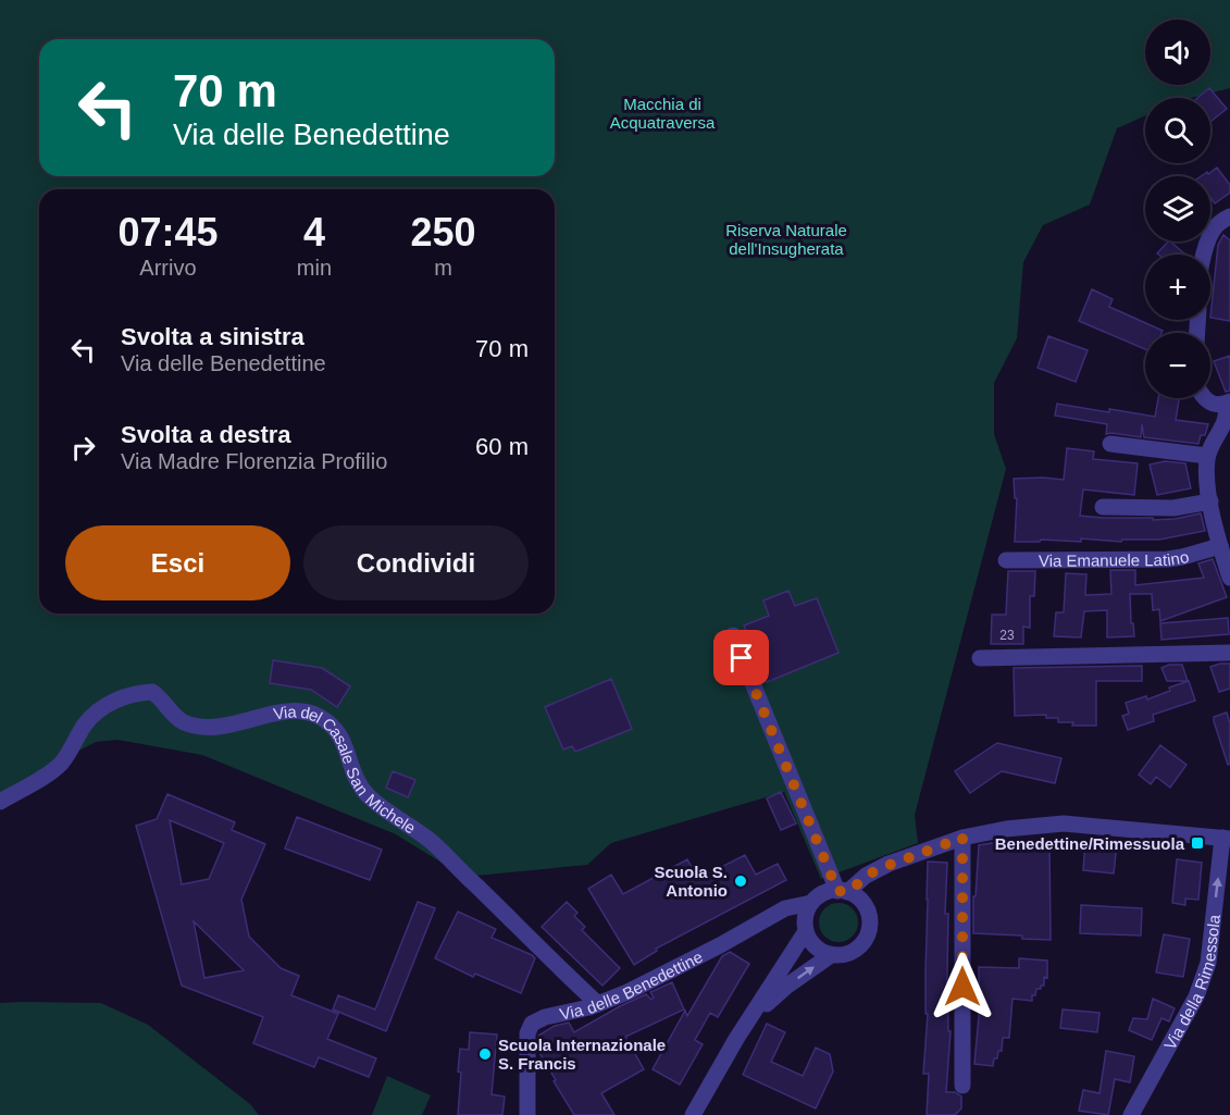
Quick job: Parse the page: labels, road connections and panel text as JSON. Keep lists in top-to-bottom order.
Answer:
{
  "streets": {
    "street": [
      "Via Emanuele Latino",
      "Via del Casale San Michele",
      "Via della Rimessola",
      "Via delle Benedettine"
    ]
  },
  "crossings": [
    ["Via del Casale San Michele", "Via delle Benedettine"]
  ],
  "one_way": ["Via della Rimessola"],
  "parks": ["Macchia di Acquatraversa", "Riserva Naturale dell'Insugherata"],
  "places": {
    "transit": ["Benedettine/Rimessuola"],
    "other": ["Scuola S. Antonio", "Scuola Internazionale S. Francis"]
  },
  "house_numbers": ["23"],
  "page": {
    "map_buttons": ["+", "−"],
    "turn": ["70 m", "Via delle Benedettine"],
    "eta": [
      "07:45",
      "Arrivo",
      "4",
      "min",
      "250",
      "m"
    ],
    "list": [
      {
        "name": "Svolta a sinistra",
        "note": "Via delle Benedettine",
        "value": "70 m"
      },
      {
        "name": "Svolta a destra",
        "note": "Via Madre Florenzia Profilio",
        "value": "60 m"
      }
    ],
    "buttons": ["Esci", "Condividi"]
  }
}
